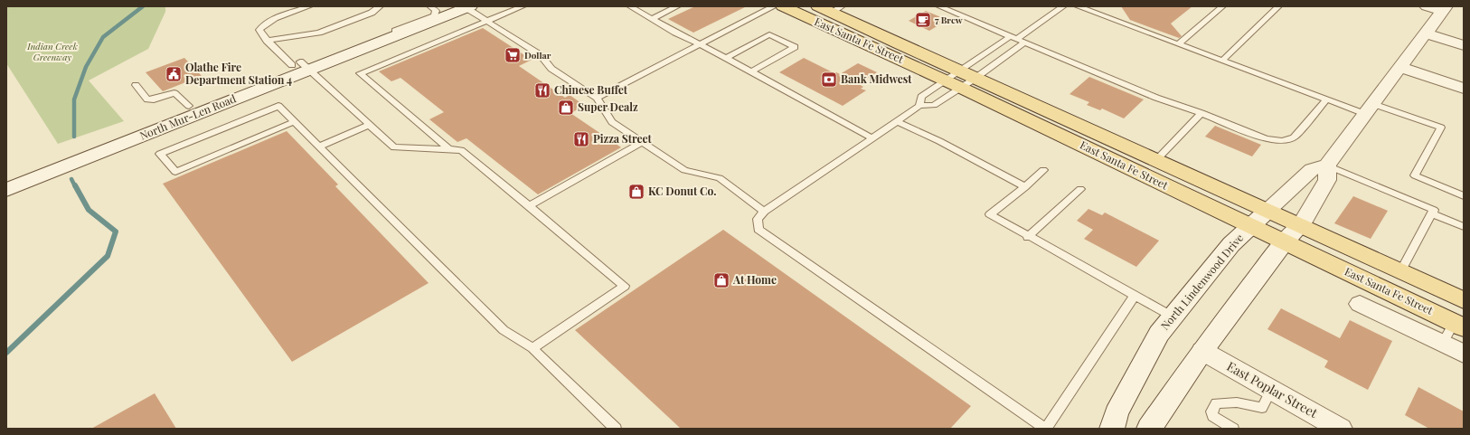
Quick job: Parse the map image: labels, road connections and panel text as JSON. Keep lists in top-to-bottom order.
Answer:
{
  "streets": {
    "main road": ["East Santa Fe Street", "North Mur-Len Road", "North Lindenwood Drive"],
    "street": ["East Poplar Street"]
  },
  "crossings": [
    ["East Santa Fe Street", "North Lindenwood Drive"]
  ],
  "parks": ["Indian Creek Greenway"],
  "places": {
    "cafe": ["7 Brew"],
    "supermarket": ["Dollar"],
    "public building": ["Olathe Fire Department Station 4"],
    "bank": ["Bank Midwest"],
    "restaurant": ["Chinese Buffet", "Pizza Street"],
    "shop": ["Super Dealz", "KC Donut Co.", "At Home"]
  }
}
